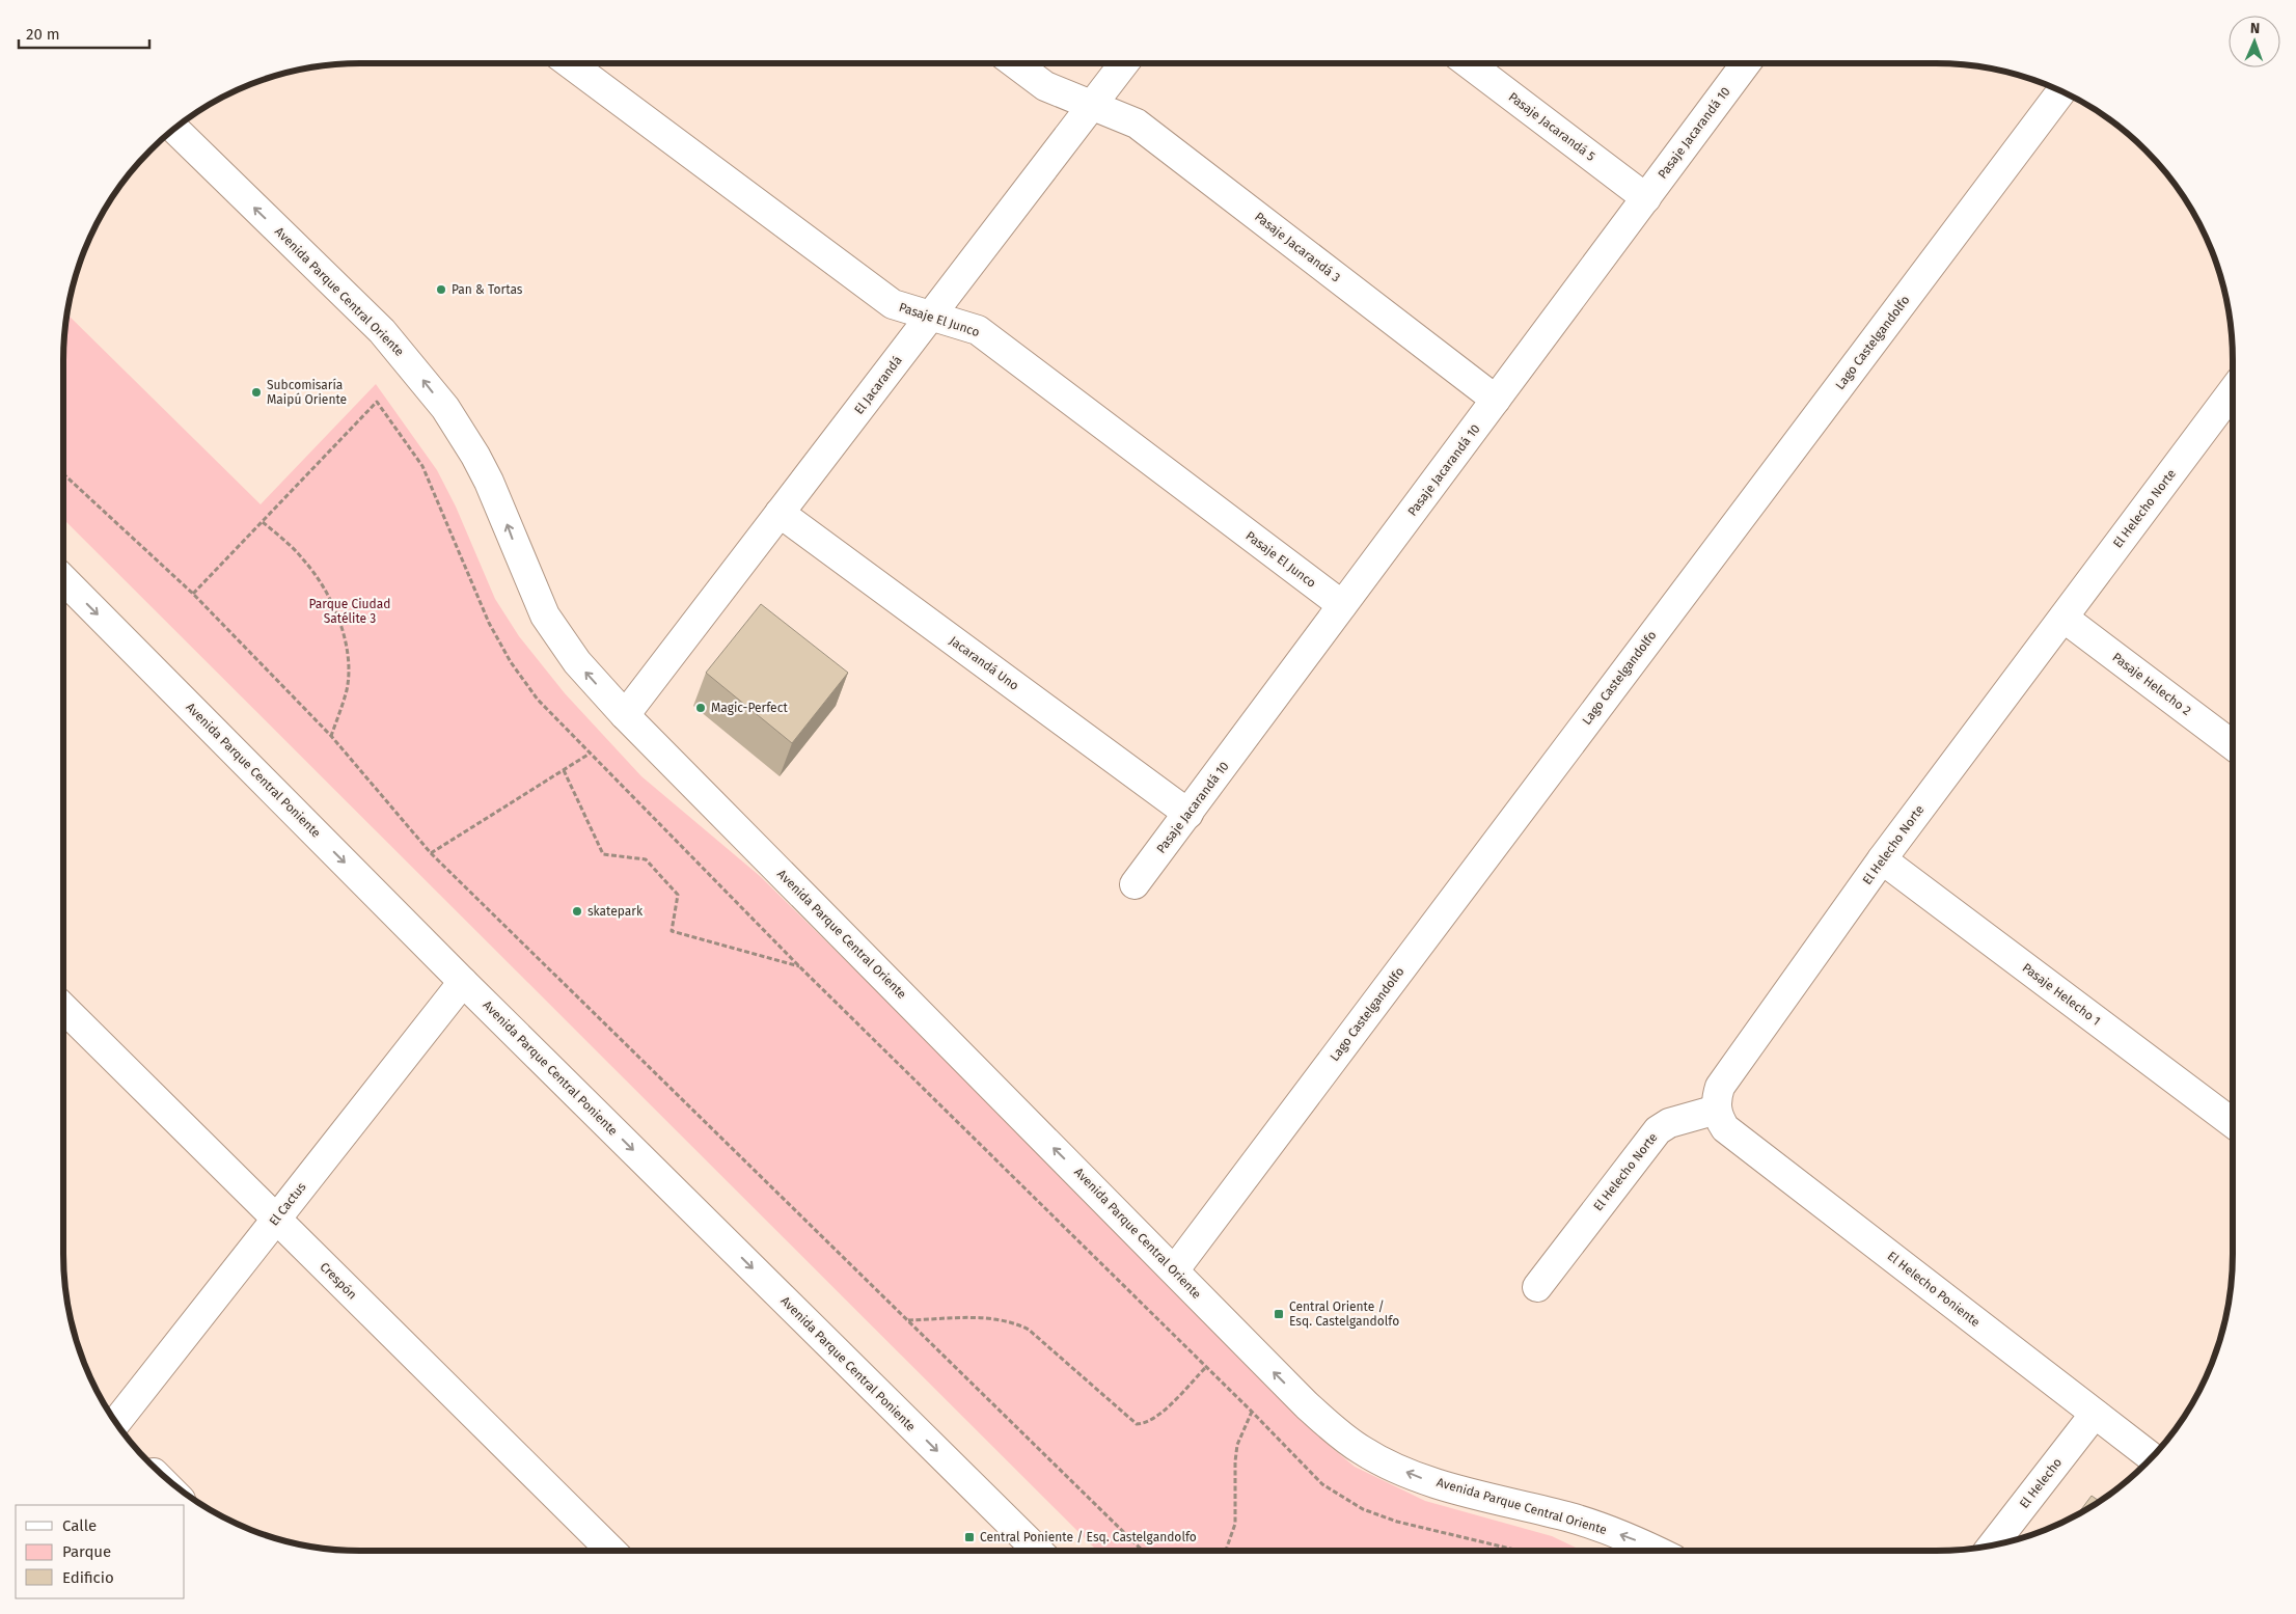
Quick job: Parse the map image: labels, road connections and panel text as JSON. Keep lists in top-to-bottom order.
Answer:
{
  "streets": {
    "street": [
      "Pasaje Jacarandá 5",
      "Pasaje Jacarandá 10",
      "Pasaje Jacarandá 3",
      "Avenida Parque Central Oriente",
      "Pasaje El Junco",
      "Lago Castelgandolfo",
      "El Jacarandá",
      "El Helecho Norte",
      "Jacarandá Uno",
      "Pasaje Helecho 2",
      "Avenida Parque Central Poniente",
      "Pasaje Helecho 1",
      "El Cactus",
      "Crespón",
      "El Helecho Poniente",
      "El Helecho"
    ]
  },
  "crossings": [
    ["Pasaje Jacarandá 5", "Pasaje Jacarandá 10"],
    ["Pasaje Jacarandá 10", "Pasaje Jacarandá 3"],
    ["Pasaje Jacarandá 10", "Pasaje El Junco"],
    ["Pasaje Jacarandá 10", "Jacarandá Uno"],
    ["Pasaje Jacarandá 3", "El Jacarandá"],
    ["Avenida Parque Central Oriente", "Lago Castelgandolfo"],
    ["Avenida Parque Central Oriente", "El Jacarandá"],
    ["Pasaje El Junco", "El Jacarandá"],
    ["El Jacarandá", "Jacarandá Uno"],
    ["El Helecho Norte", "Pasaje Helecho 2"],
    ["El Helecho Norte", "Pasaje Helecho 1"],
    ["El Helecho Norte", "El Helecho Poniente"],
    ["Avenida Parque Central Poniente", "El Cactus"],
    ["El Cactus", "Crespón"],
    ["El Helecho Poniente", "El Helecho"]
  ],
  "one_way": ["Avenida Parque Central Oriente", "Avenida Parque Central Poniente"],
  "parks": ["Parque Ciudad Satélite 3"],
  "places": {
    "other": [
      "Pan & Tortas",
      "Subcomisaría Maipú Oriente",
      "Magic-Perfect",
      "skatepark"
    ],
    "transit": ["Central Oriente / Esq. Castelgandolfo", "Central Poniente / Esq. Castelgandolfo"]
  },
  "legend": ["Calle", "Parque", "Edificio"],
  "scale_bar": "20 m",
  "north": "top"
}
